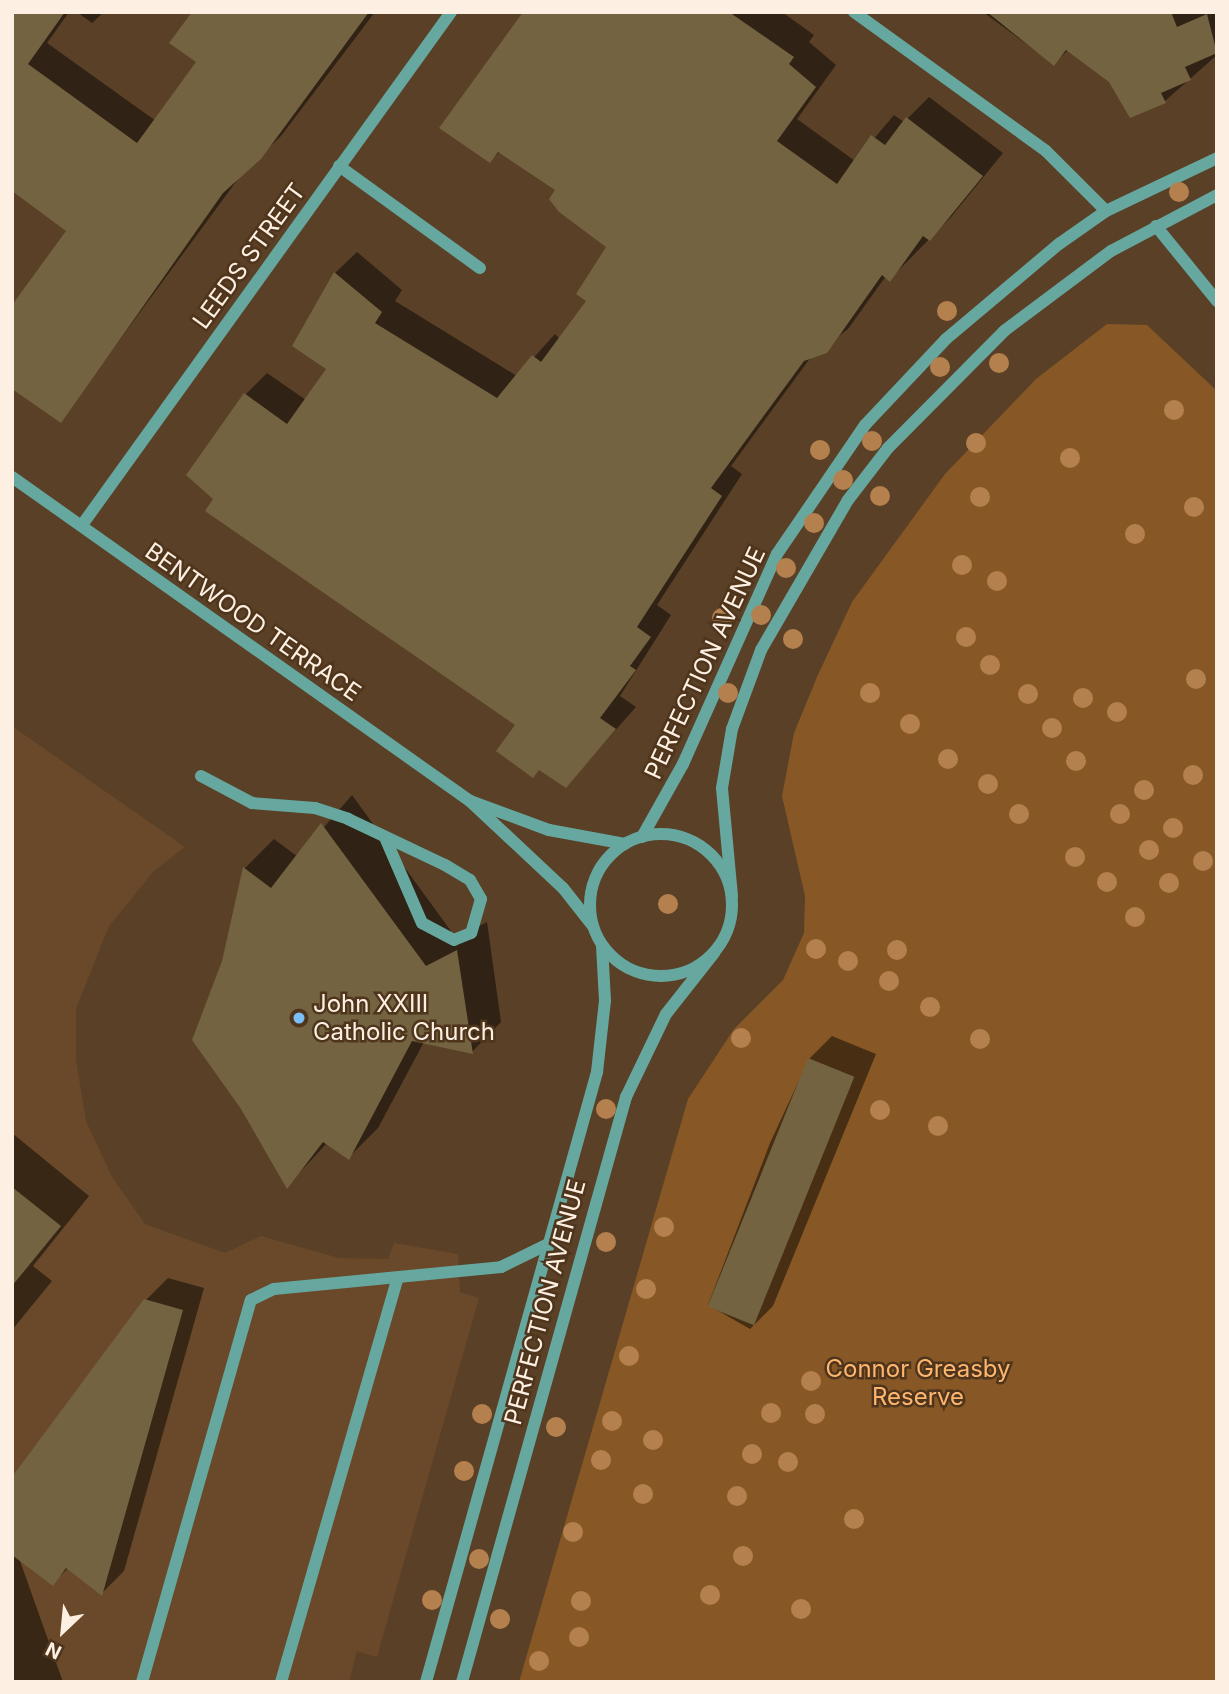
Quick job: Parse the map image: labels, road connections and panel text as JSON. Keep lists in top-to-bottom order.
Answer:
{
  "streets": {
    "street": ["LEEDS STREET", "BENTWOOD TERRACE", "PERFECTION AVENUE"]
  },
  "crossings": [
    ["LEEDS STREET", "BENTWOOD TERRACE"],
    ["BENTWOOD TERRACE", "PERFECTION AVENUE"]
  ],
  "parks": ["Connor Greasby Reserve"],
  "places": ["John XXIII Catholic Church"],
  "north": "bottom left"
}
